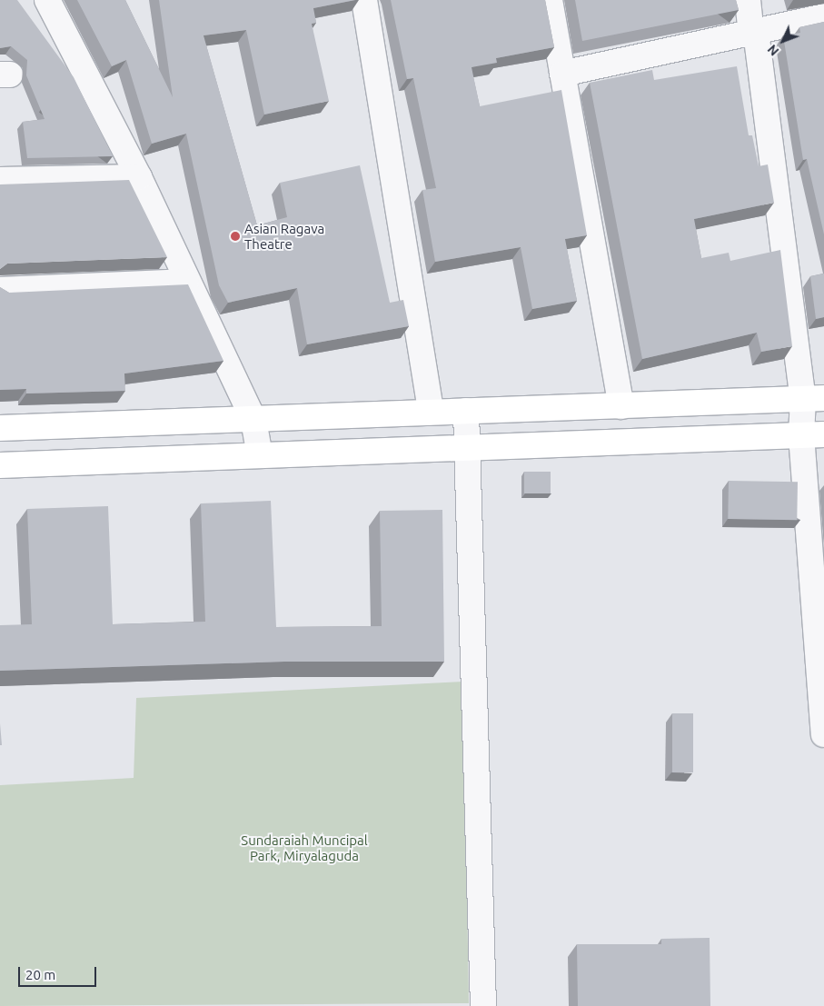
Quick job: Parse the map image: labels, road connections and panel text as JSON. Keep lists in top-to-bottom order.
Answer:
{
  "parks": ["Sundaraiah Muncipal Park, Miryalaguda"],
  "places": ["Asian Ragava Theatre"],
  "scale_bar": "20 m",
  "north": "bottom left"
}
